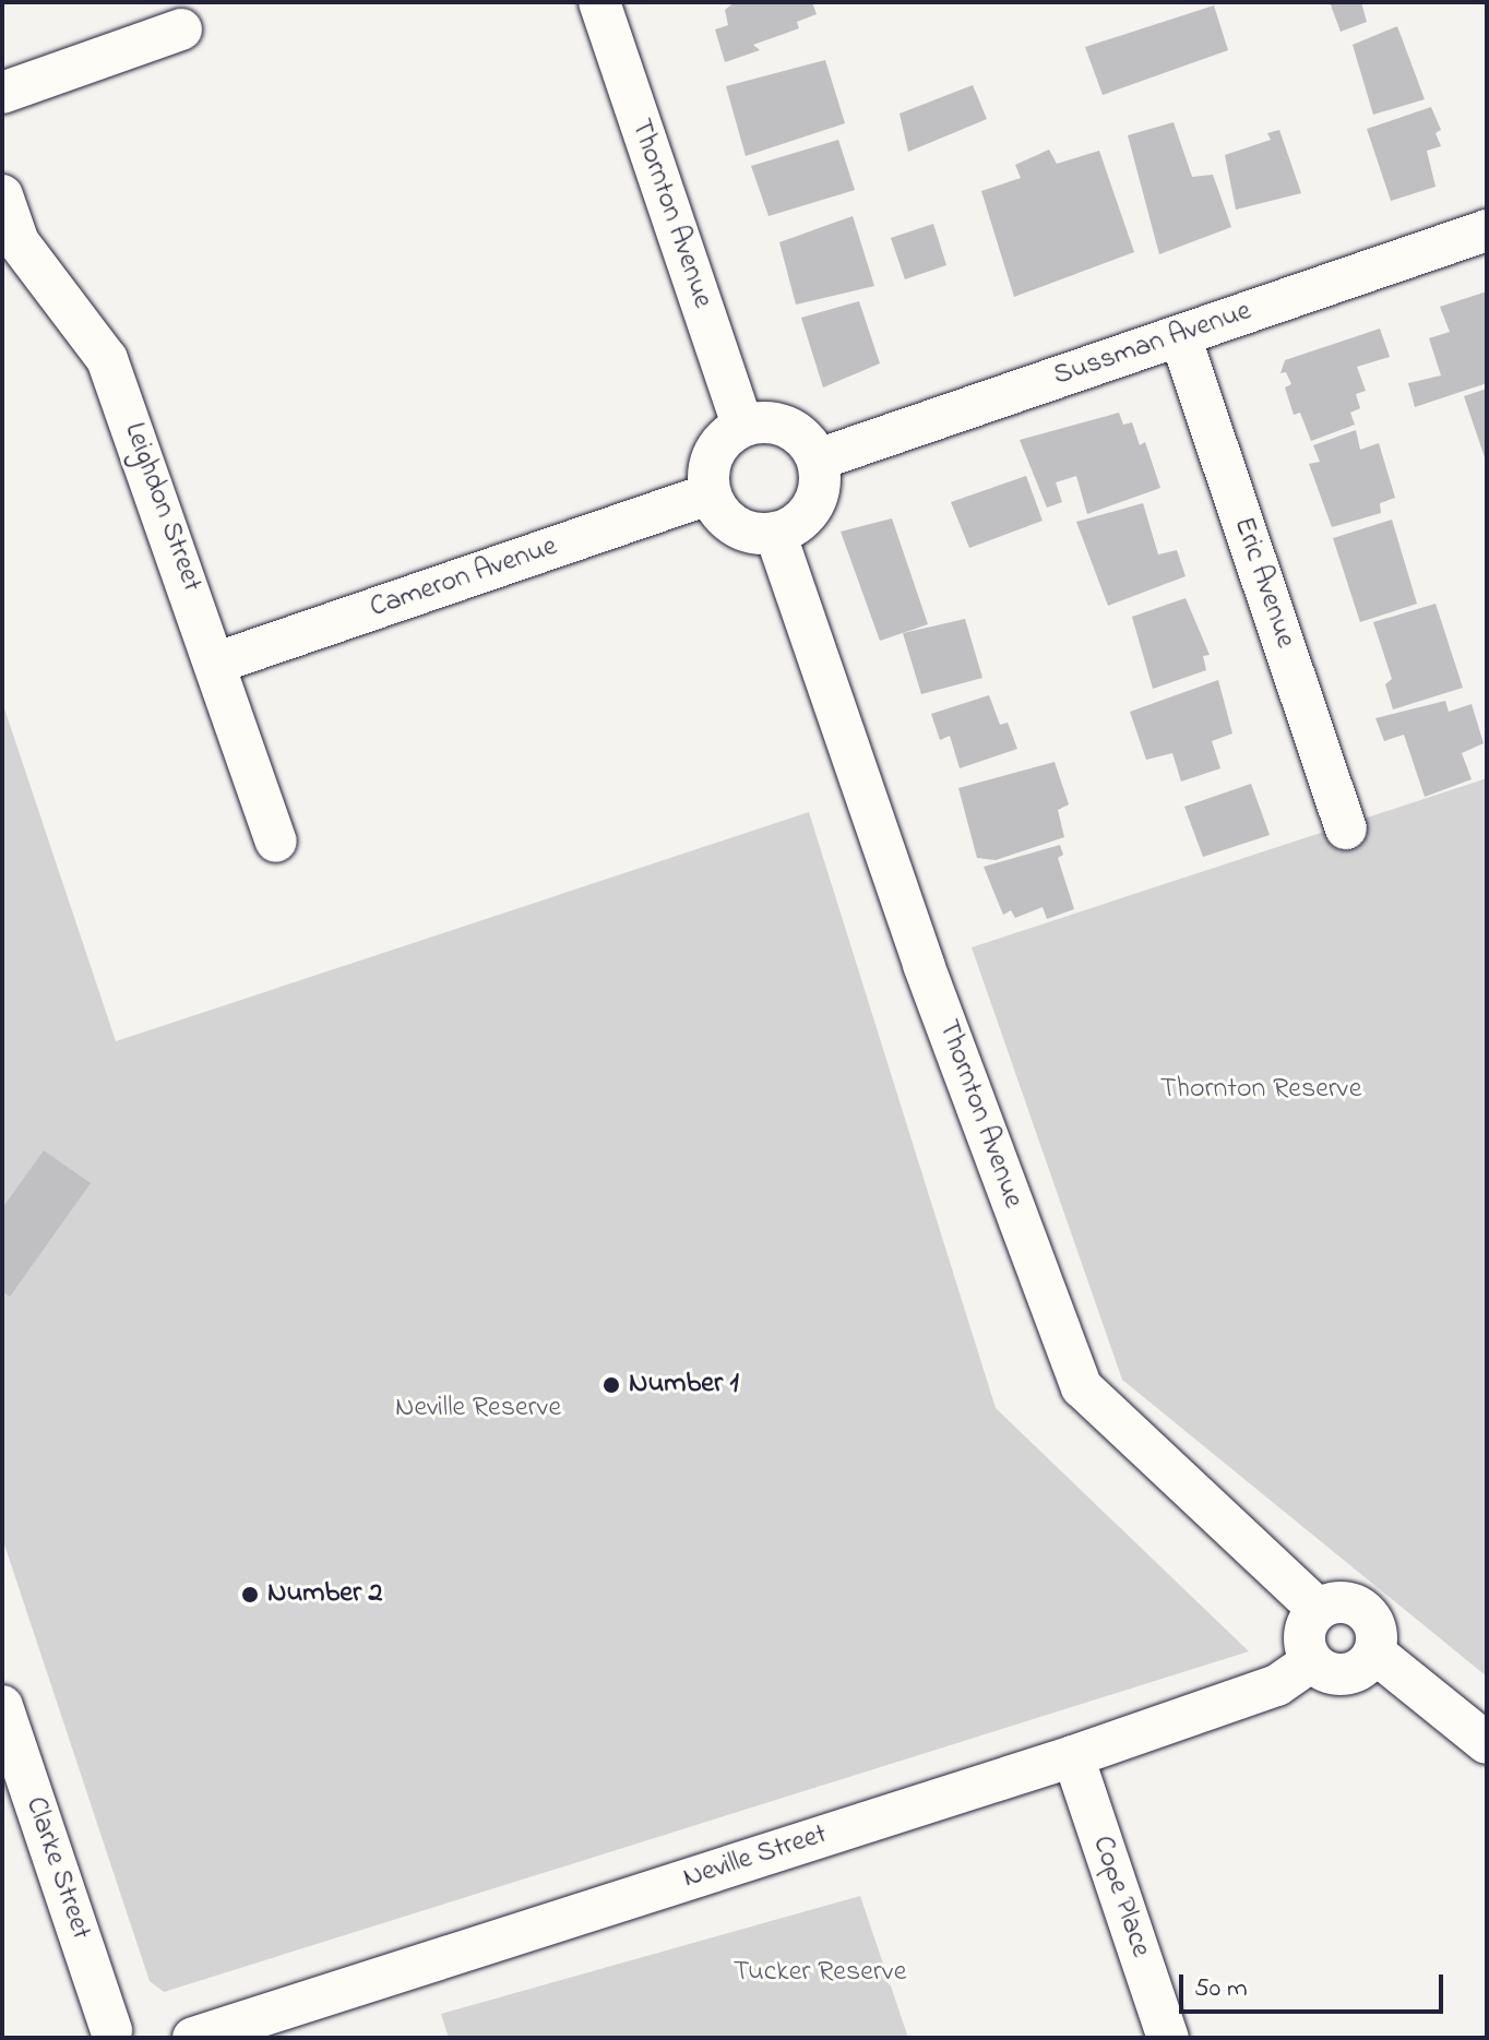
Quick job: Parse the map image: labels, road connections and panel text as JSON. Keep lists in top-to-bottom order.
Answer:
{
  "streets": {
    "street": [
      "Thornton Avenue",
      "Sussman Avenue",
      "Leighdon Street",
      "Cameron Avenue",
      "Eric Avenue",
      "Neville Street",
      "Clarke Street",
      "Cope Place"
    ]
  },
  "crossings": [
    ["Thornton Avenue", "Sussman Avenue"],
    ["Thornton Avenue", "Cameron Avenue"],
    ["Thornton Avenue", "Neville Street"],
    ["Sussman Avenue", "Cameron Avenue"],
    ["Sussman Avenue", "Eric Avenue"],
    ["Leighdon Street", "Cameron Avenue"],
    ["Neville Street", "Cope Place"]
  ],
  "parks": ["Thornton Reserve", "Neville Reserve", "Tucker Reserve"],
  "places": ["Number 1", "Number 2"],
  "scale_bar": "50 m"
}
